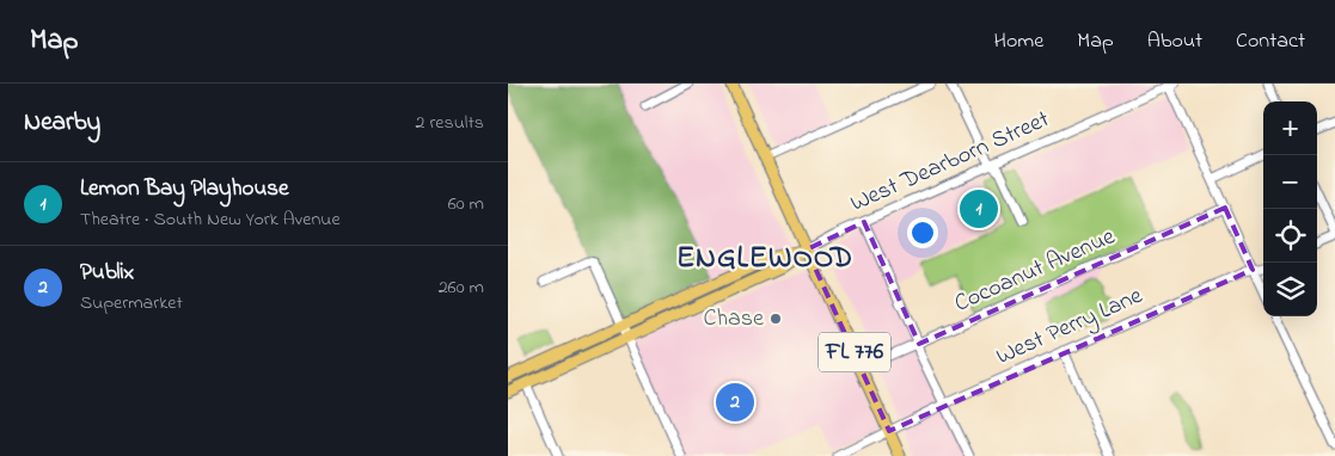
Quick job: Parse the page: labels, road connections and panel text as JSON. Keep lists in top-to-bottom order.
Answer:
{
  "streets": {
    "main road": ["FL 776"],
    "street": ["West Dearborn Street", "Cocoanut Avenue", "West Perry Lane"]
  },
  "crossings": [
    ["West Dearborn Street", "FL 776"],
    ["Cocoanut Avenue", "FL 776"],
    ["West Perry Lane", "FL 776"]
  ],
  "districts": ["ENGLEWOOD"],
  "places": ["Chase"],
  "page": {
    "header": "Map",
    "nav": [
      "Home",
      "Map",
      "About",
      "Contact"
    ],
    "heading": ["Nearby", "2 results"],
    "map_buttons": ["+", "−"],
    "list": [
      {
        "mark": "1",
        "name": "Lemon Bay Playhouse",
        "note": "Theatre · South New York Avenue",
        "value": "60 m"
      },
      {
        "mark": "2",
        "name": "Publix",
        "note": "Supermarket",
        "value": "260 m"
      }
    ],
    "pins": ["1", "2"]
  }
}
